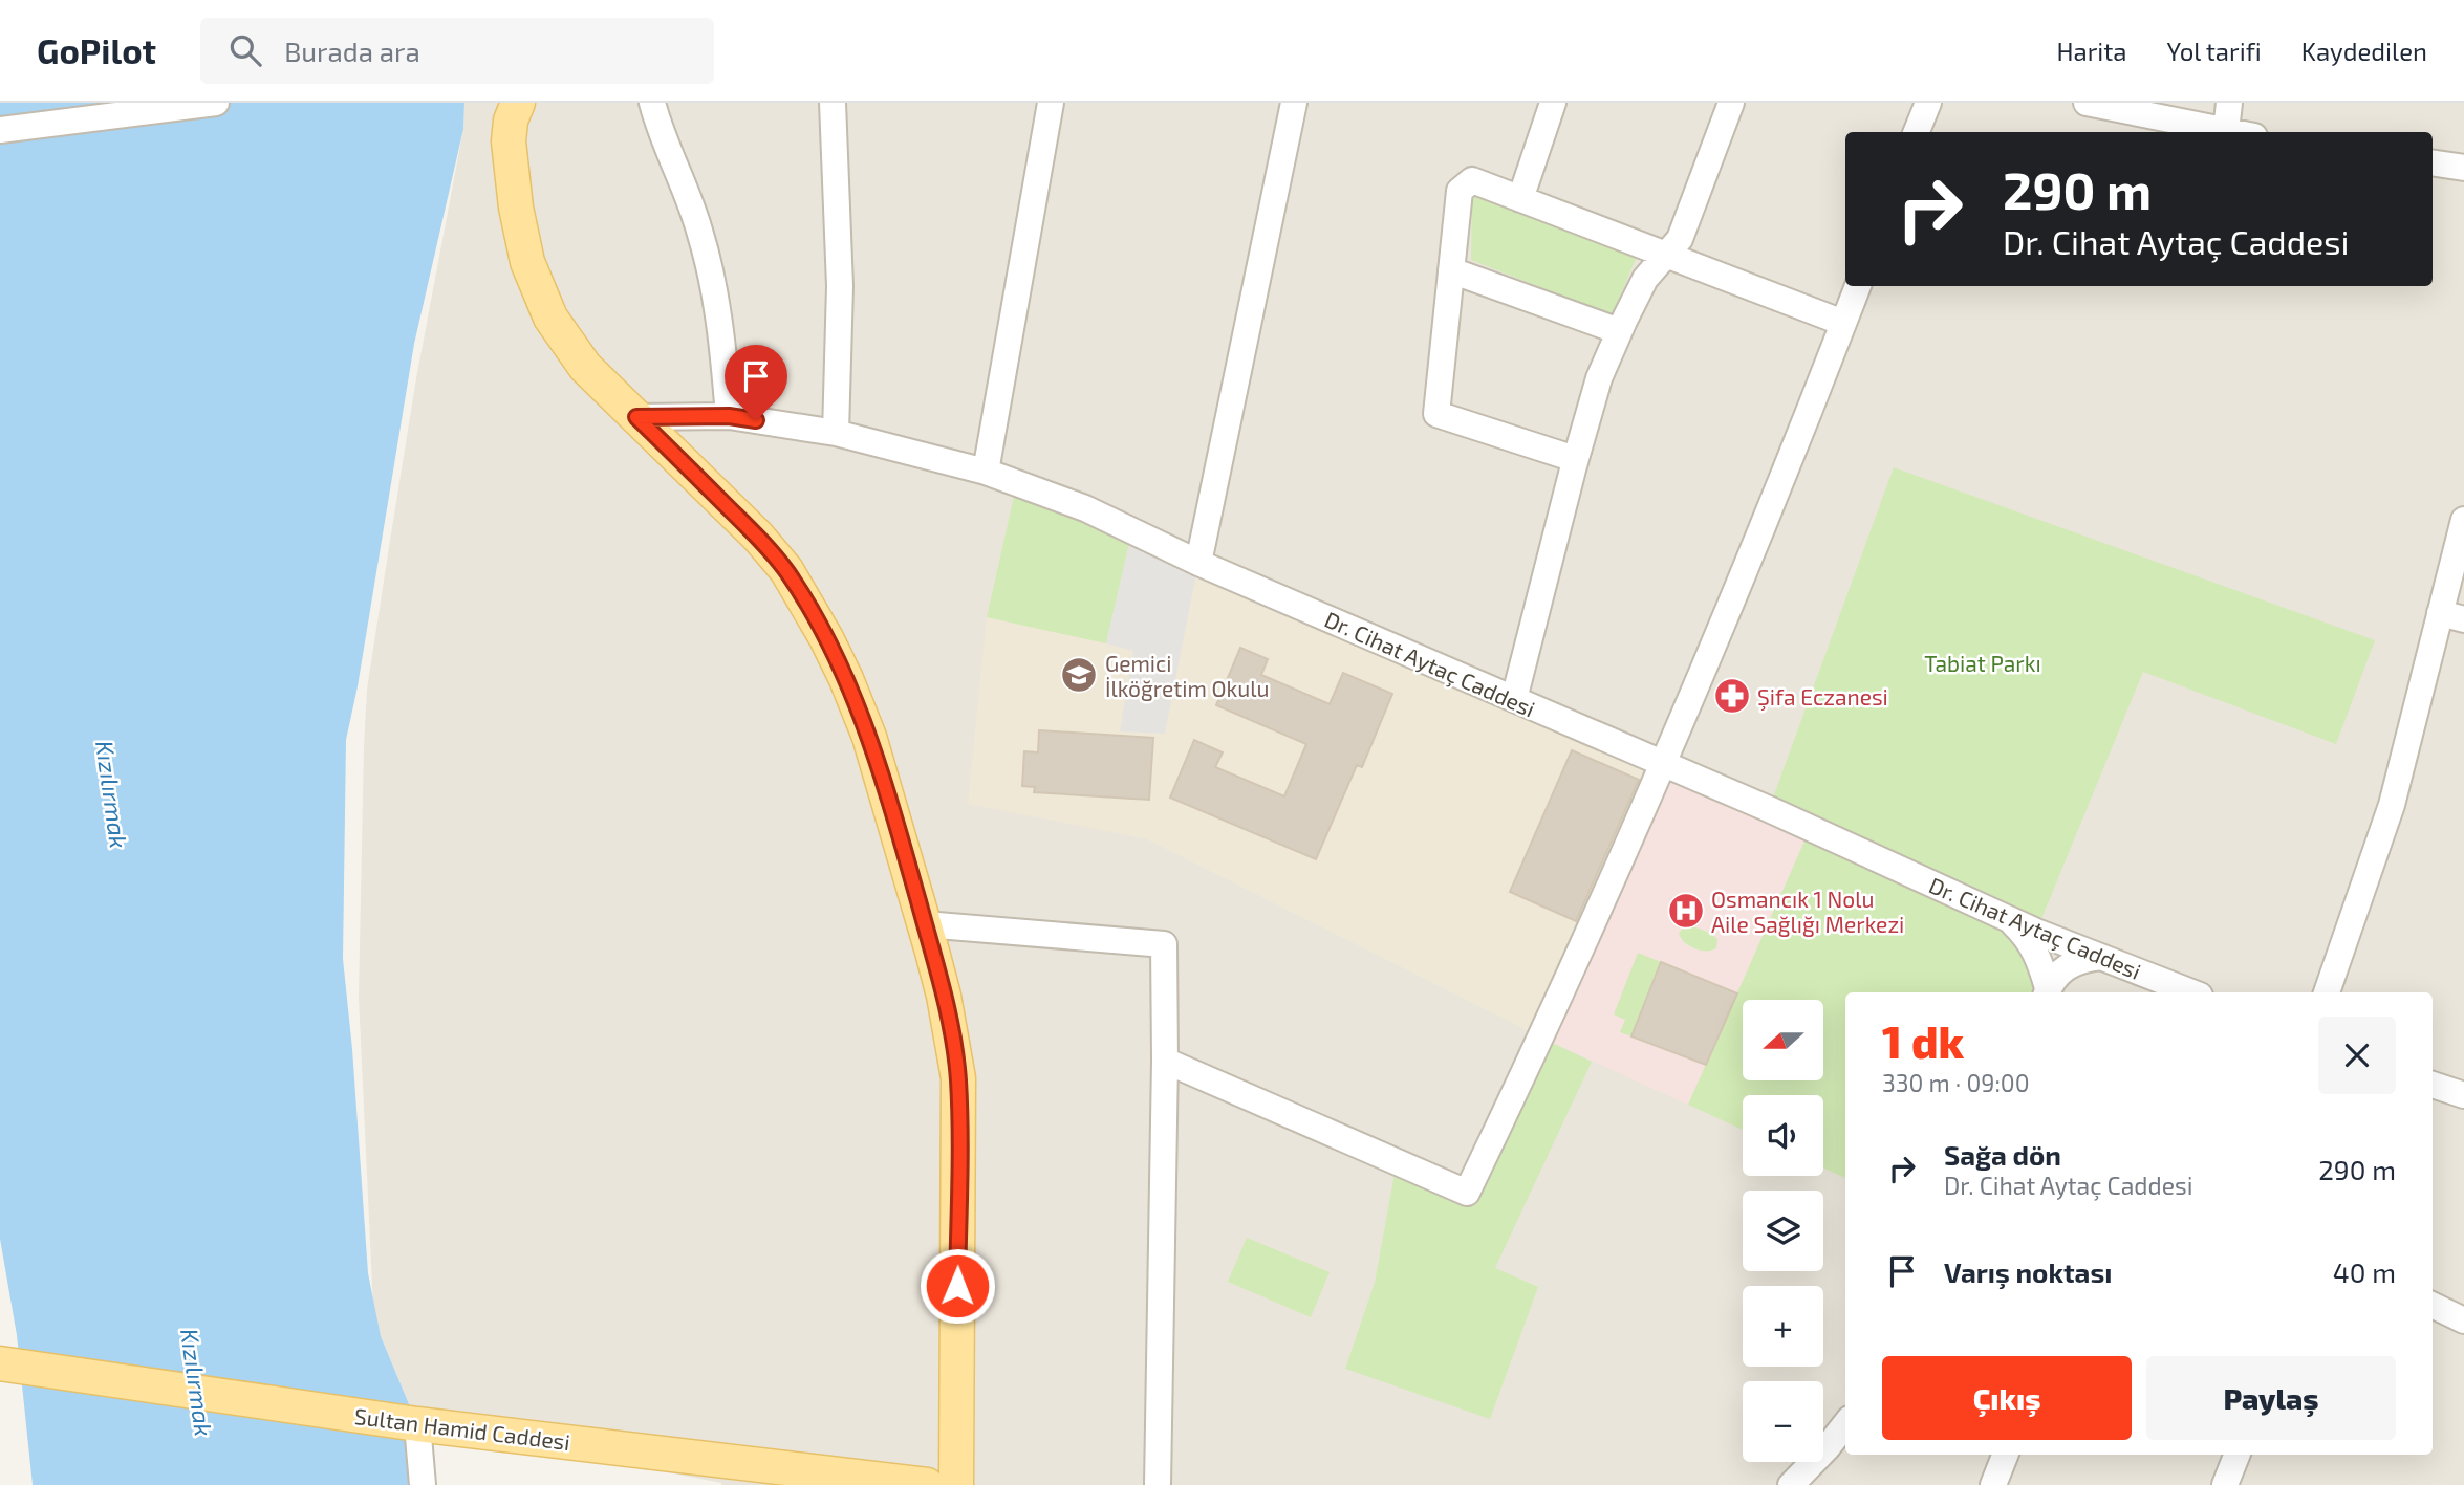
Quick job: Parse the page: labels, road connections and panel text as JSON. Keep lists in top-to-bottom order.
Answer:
{
  "streets": {
    "main road": ["Sultan Hamid Caddesi"],
    "street": ["Dr. Cihat Aytaç Caddesi"]
  },
  "water": ["Kızılırmak"],
  "parks": ["Tabiat Parkı"],
  "places": {
    "school or university": ["Gemici İlköğretim Okulu"],
    "pharmacy": ["Şifa Eczanesi"],
    "hospital": ["Osmancık 1 Nolu Aile Sağlığı Merkezi"]
  },
  "north": "left",
  "page": {
    "header": "GoPilot",
    "search": "Burada ara",
    "nav": ["Harita", "Yol tarifi", "Kaydedilen"],
    "turn": ["290 m", "Dr. Cihat Aytaç Caddesi"],
    "heading": ["1 dk", "330 m · 09:00"],
    "map_buttons": ["+", "−"],
    "list": [
      {
        "name": "Sağa dön",
        "note": "Dr. Cihat Aytaç Caddesi",
        "value": "290 m"
      },
      {
        "name": "Varış noktası",
        "value": "40 m"
      }
    ],
    "buttons": ["Çıkış", "Paylaş"]
  }
}
